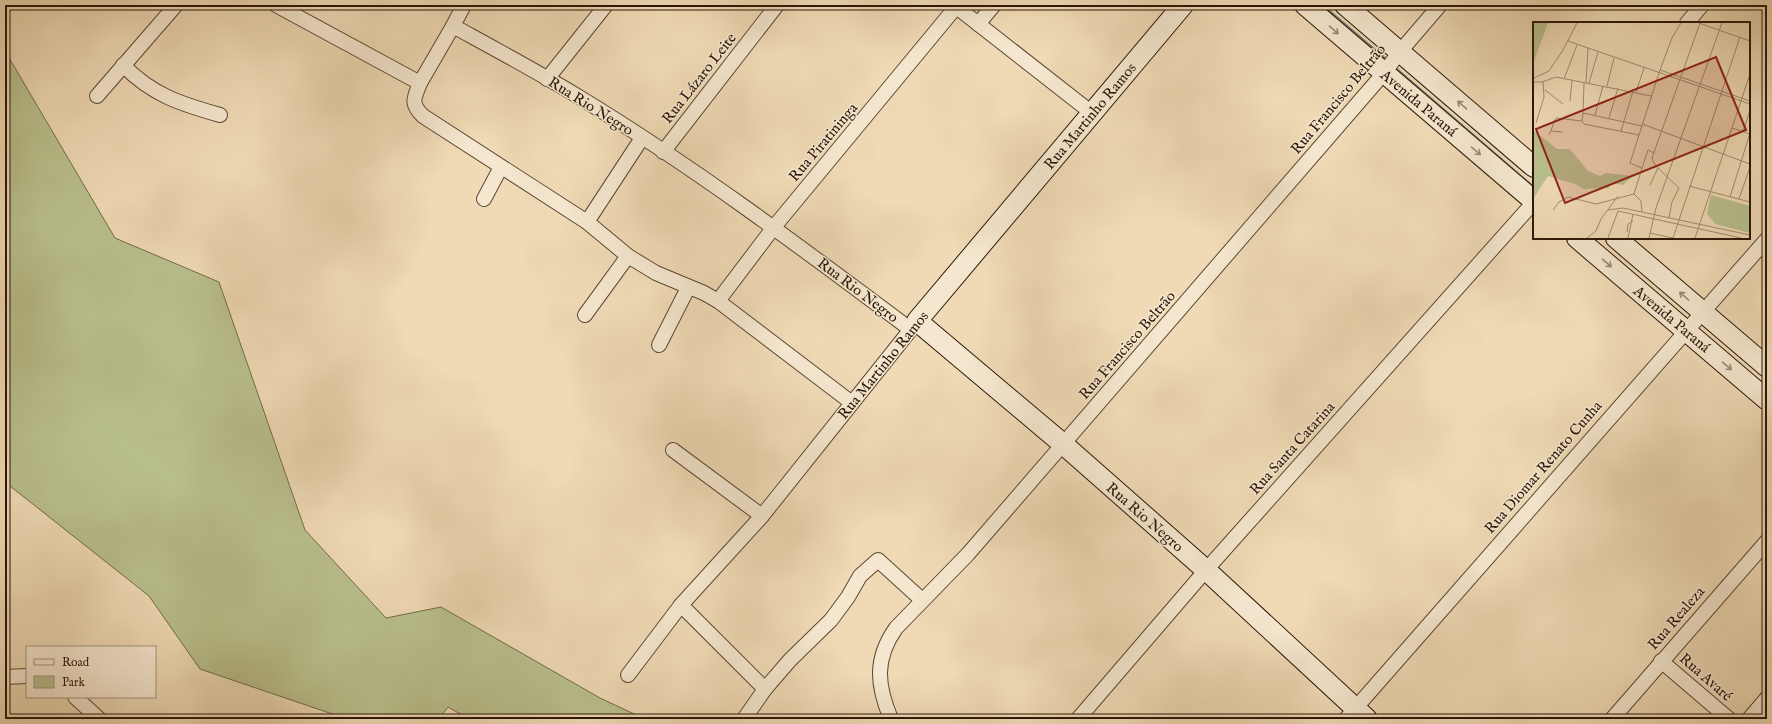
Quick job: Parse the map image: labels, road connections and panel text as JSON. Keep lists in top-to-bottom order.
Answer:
{
  "streets": {
    "street": [
      "Rua Lázaro Leite",
      "Rua Francisco Beltrão",
      "Avenida Paraná",
      "Rua Rio Negro",
      "Rua Martinho Ramos",
      "Rua Piratininga",
      "Rua Santa Catarina",
      "Rua Diomar Renato Cunha",
      "Rua Realeza",
      "Rua Avaré"
    ]
  },
  "crossings": [
    ["Rua Lázaro Leite", "Rua Rio Negro"],
    ["Rua Francisco Beltrão", "Avenida Paraná"],
    ["Rua Francisco Beltrão", "Rua Rio Negro"],
    ["Avenida Paraná", "Rua Diomar Renato Cunha"],
    ["Rua Rio Negro", "Rua Martinho Ramos"],
    ["Rua Rio Negro", "Rua Piratininga"],
    ["Rua Rio Negro", "Rua Santa Catarina"],
    ["Rua Rio Negro", "Rua Diomar Renato Cunha"],
    ["Rua Realeza", "Rua Avaré"]
  ],
  "legend": ["Road", "Park"]
}
